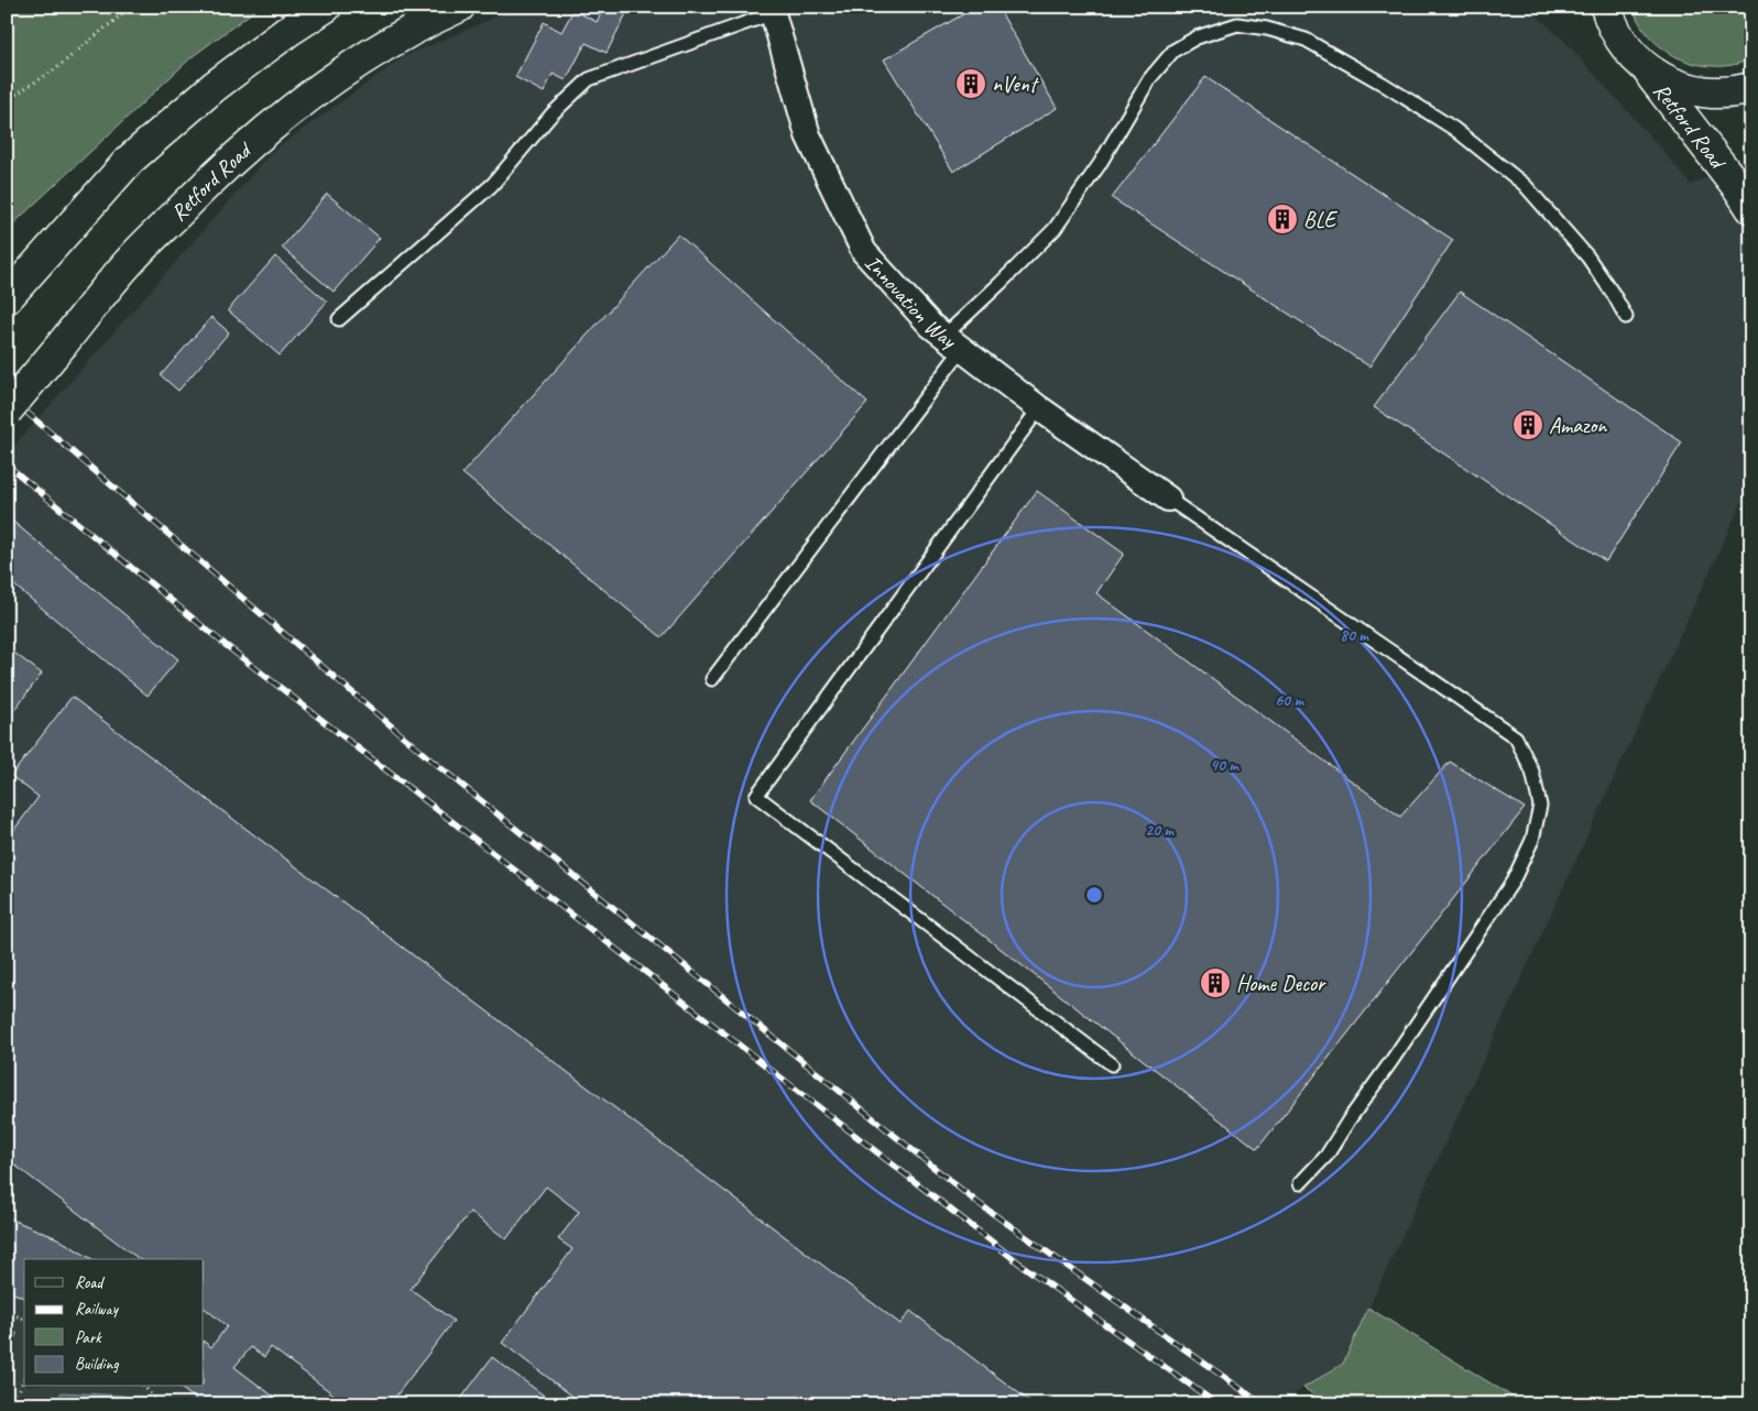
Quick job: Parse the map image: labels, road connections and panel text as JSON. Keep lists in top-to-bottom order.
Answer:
{
  "streets": {
    "main road": ["Retford Road"],
    "street": ["Innovation Way"]
  },
  "places": {
    "building": [
      "nVent",
      "BLE",
      "Amazon",
      "Home Decor"
    ]
  },
  "legend": [
    "Road",
    "Railway",
    "Park",
    "Building"
  ],
  "rings": [
    "80 m",
    "60 m",
    "40 m",
    "20 m"
  ]
}
